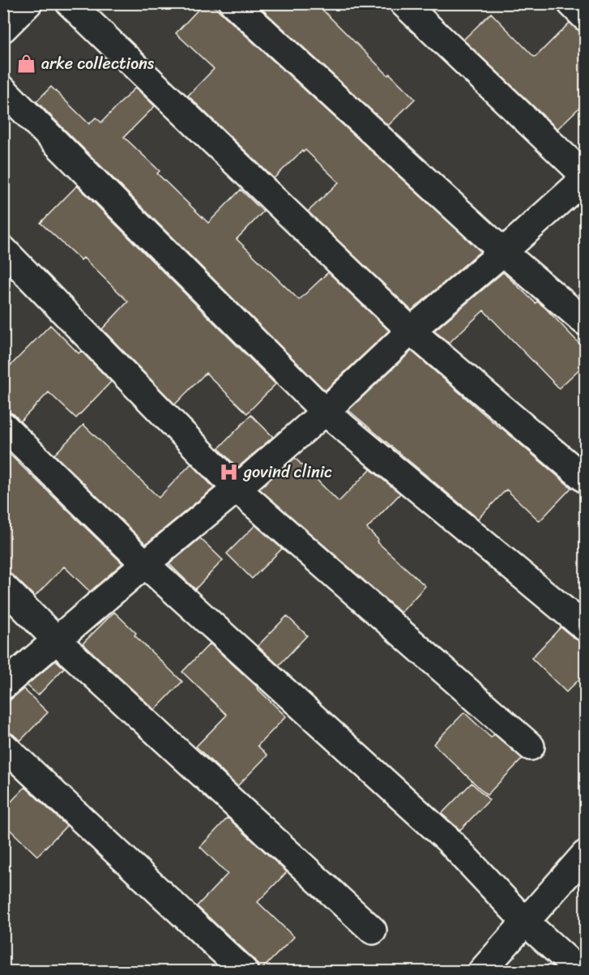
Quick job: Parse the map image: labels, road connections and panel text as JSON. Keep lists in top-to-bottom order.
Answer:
{
  "places": {
    "shop": ["arke collections"],
    "hospital": ["govind clinic"]
  }
}
